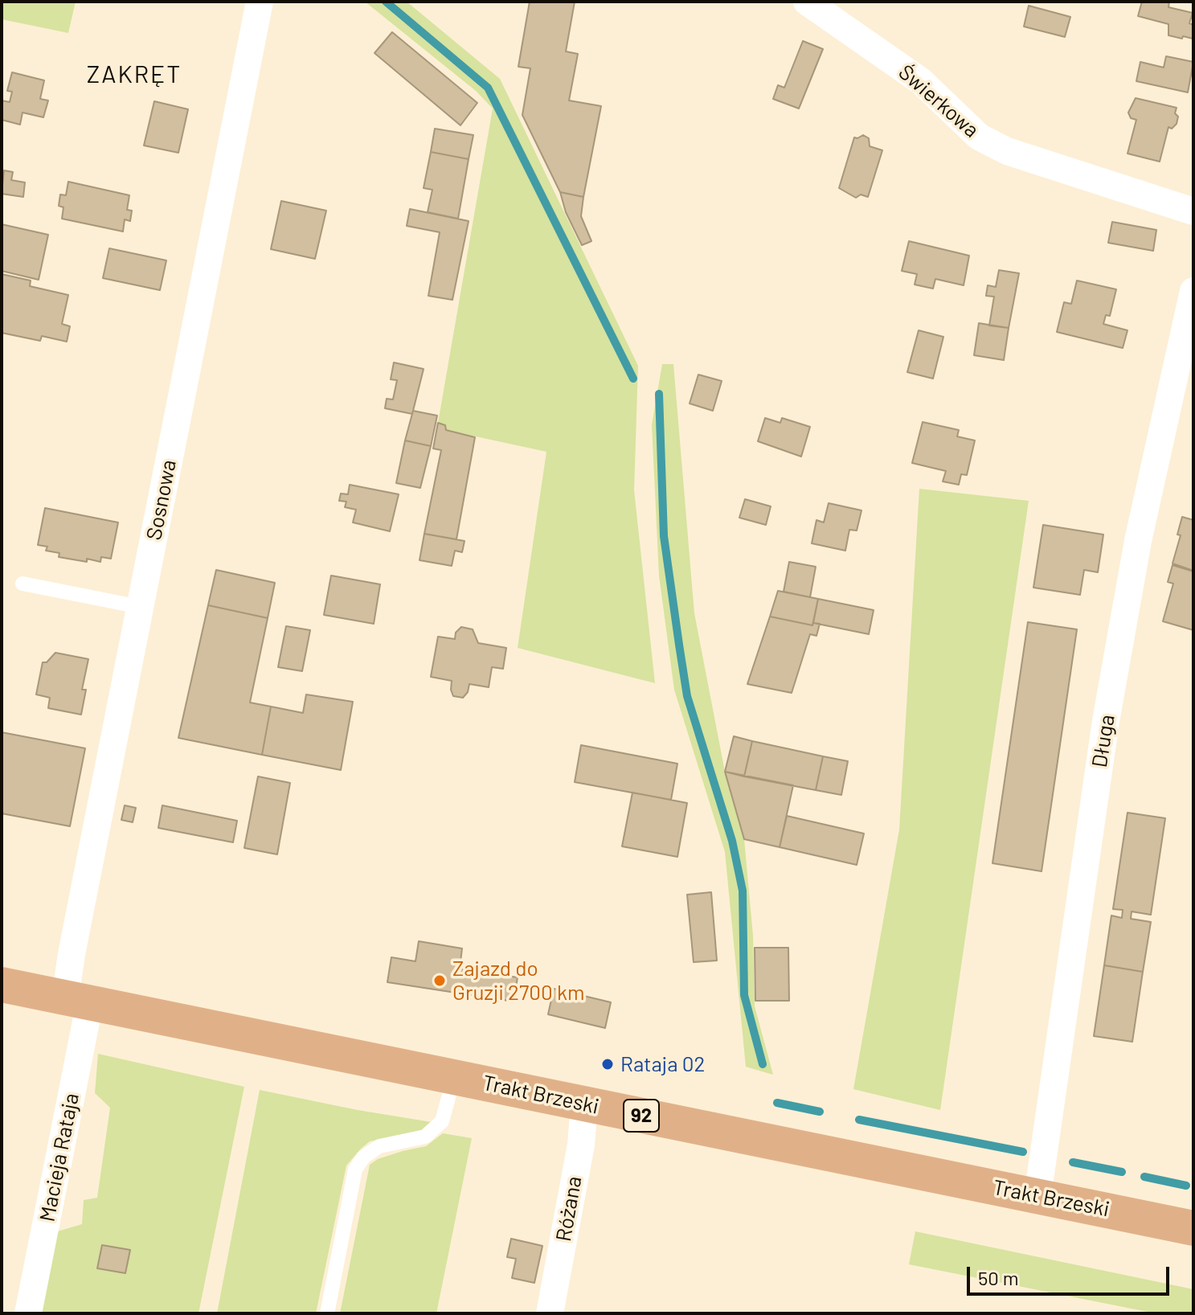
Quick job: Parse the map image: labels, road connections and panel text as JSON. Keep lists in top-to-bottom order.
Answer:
{
  "streets": {
    "main road": ["Trakt Brzeski", "92"],
    "street": [
      "Świerkowa",
      "Sosnowa",
      "Długa",
      "Macieja Rataja",
      "Różana"
    ]
  },
  "crossings": [
    ["Sosnowa", "Trakt Brzeski"],
    ["Sosnowa", "Macieja Rataja"],
    ["Długa", "Trakt Brzeski"],
    ["Trakt Brzeski", "Macieja Rataja"],
    ["Trakt Brzeski", "Różana"]
  ],
  "districts": ["ZAKRĘT"],
  "places": ["Zajazd do Gruzji 2700 km", "Rataja 02"],
  "scale_bar": "50 m"
}
